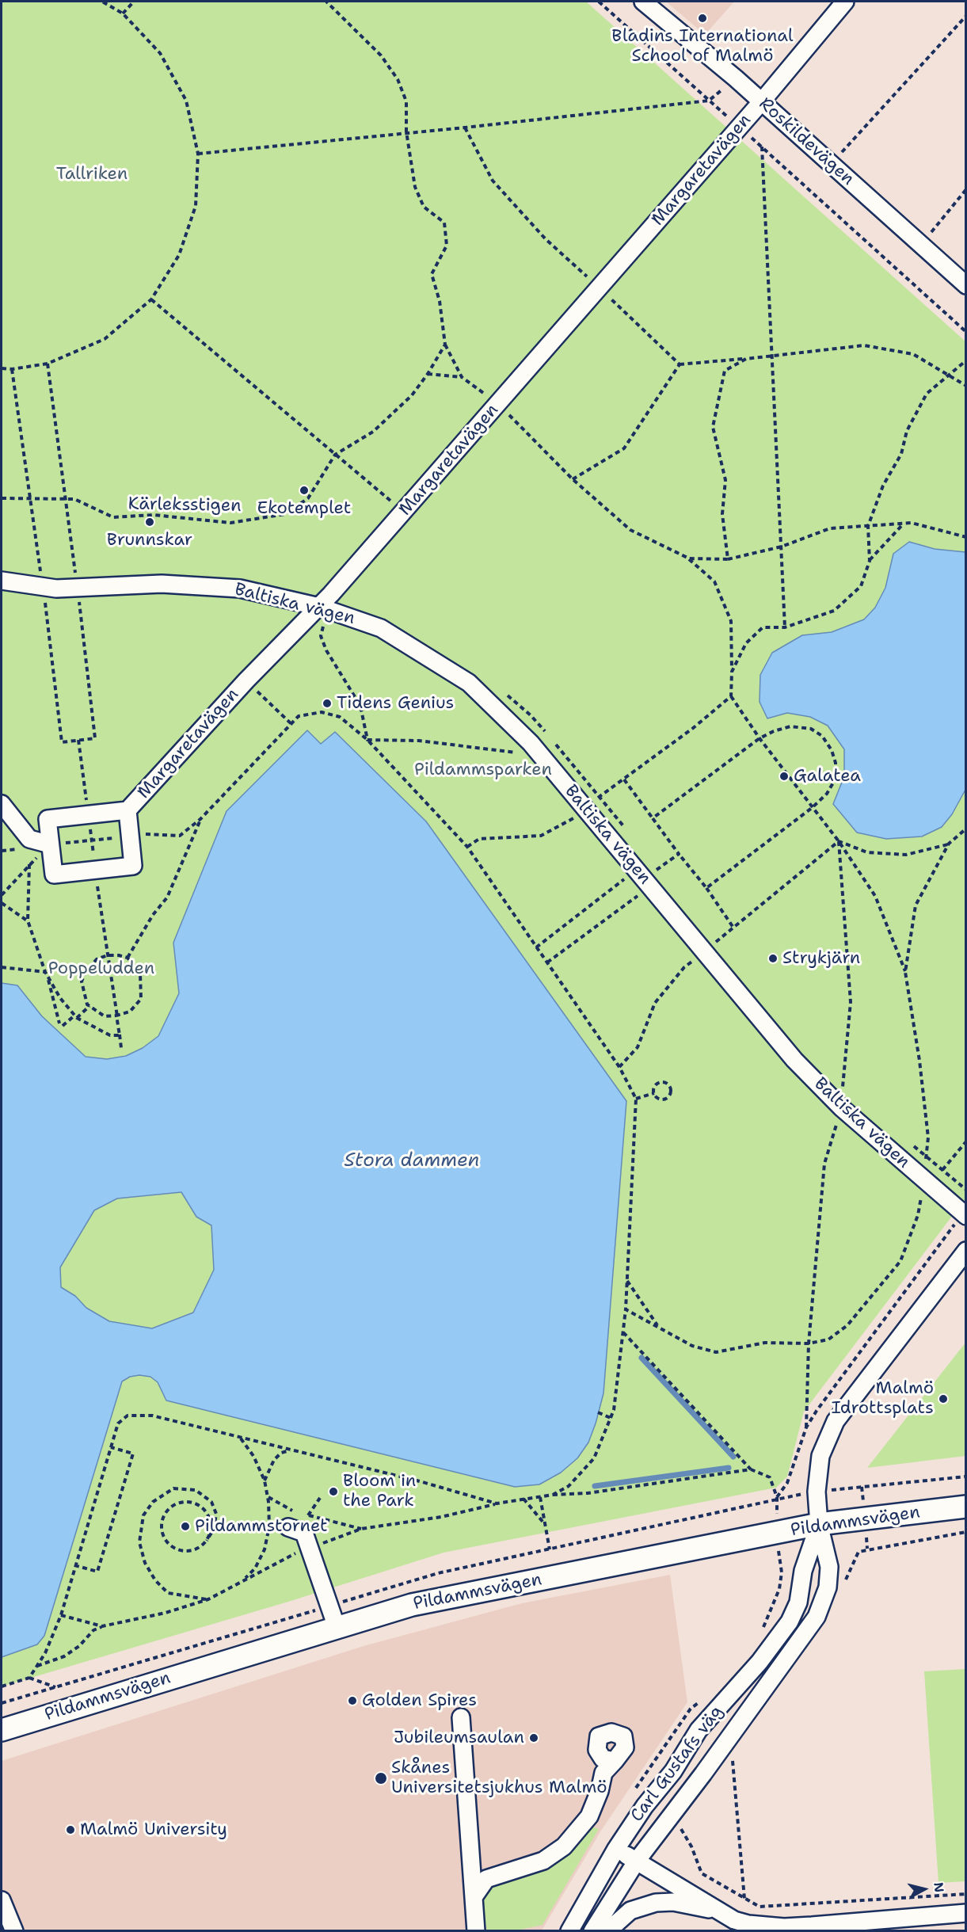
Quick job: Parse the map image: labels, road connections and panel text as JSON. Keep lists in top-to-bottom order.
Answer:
{
  "streets": {
    "main road": ["Pildammsvägen"],
    "street": [
      "Roskildevägen",
      "Margaretavägen",
      "Baltiska vägen",
      "Carl Gustafs väg"
    ],
    "path": ["Kärleksstigen"]
  },
  "crossings": [
    ["Roskildevägen", "Margaretavägen"],
    ["Margaretavägen", "Baltiska vägen"],
    ["Pildammsvägen", "Carl Gustafs väg"]
  ],
  "water": ["Stora dammen"],
  "parks": ["Tallriken", "Pildammsparken", "Poppeludden"],
  "places": [
    "Bladins International School of Malmö",
    "Ekotemplet",
    "Brunnskar",
    "Tidens Genius",
    "Galatea",
    "Strykjärn",
    "Malmö Idrottsplats",
    "Bloom in the Park",
    "Pildammstornet",
    "Golden Spires",
    "Jubileumsaulan",
    "Skånes Universitetsjukhus Malmö",
    "Malmö University"
  ],
  "north": "right"
}
